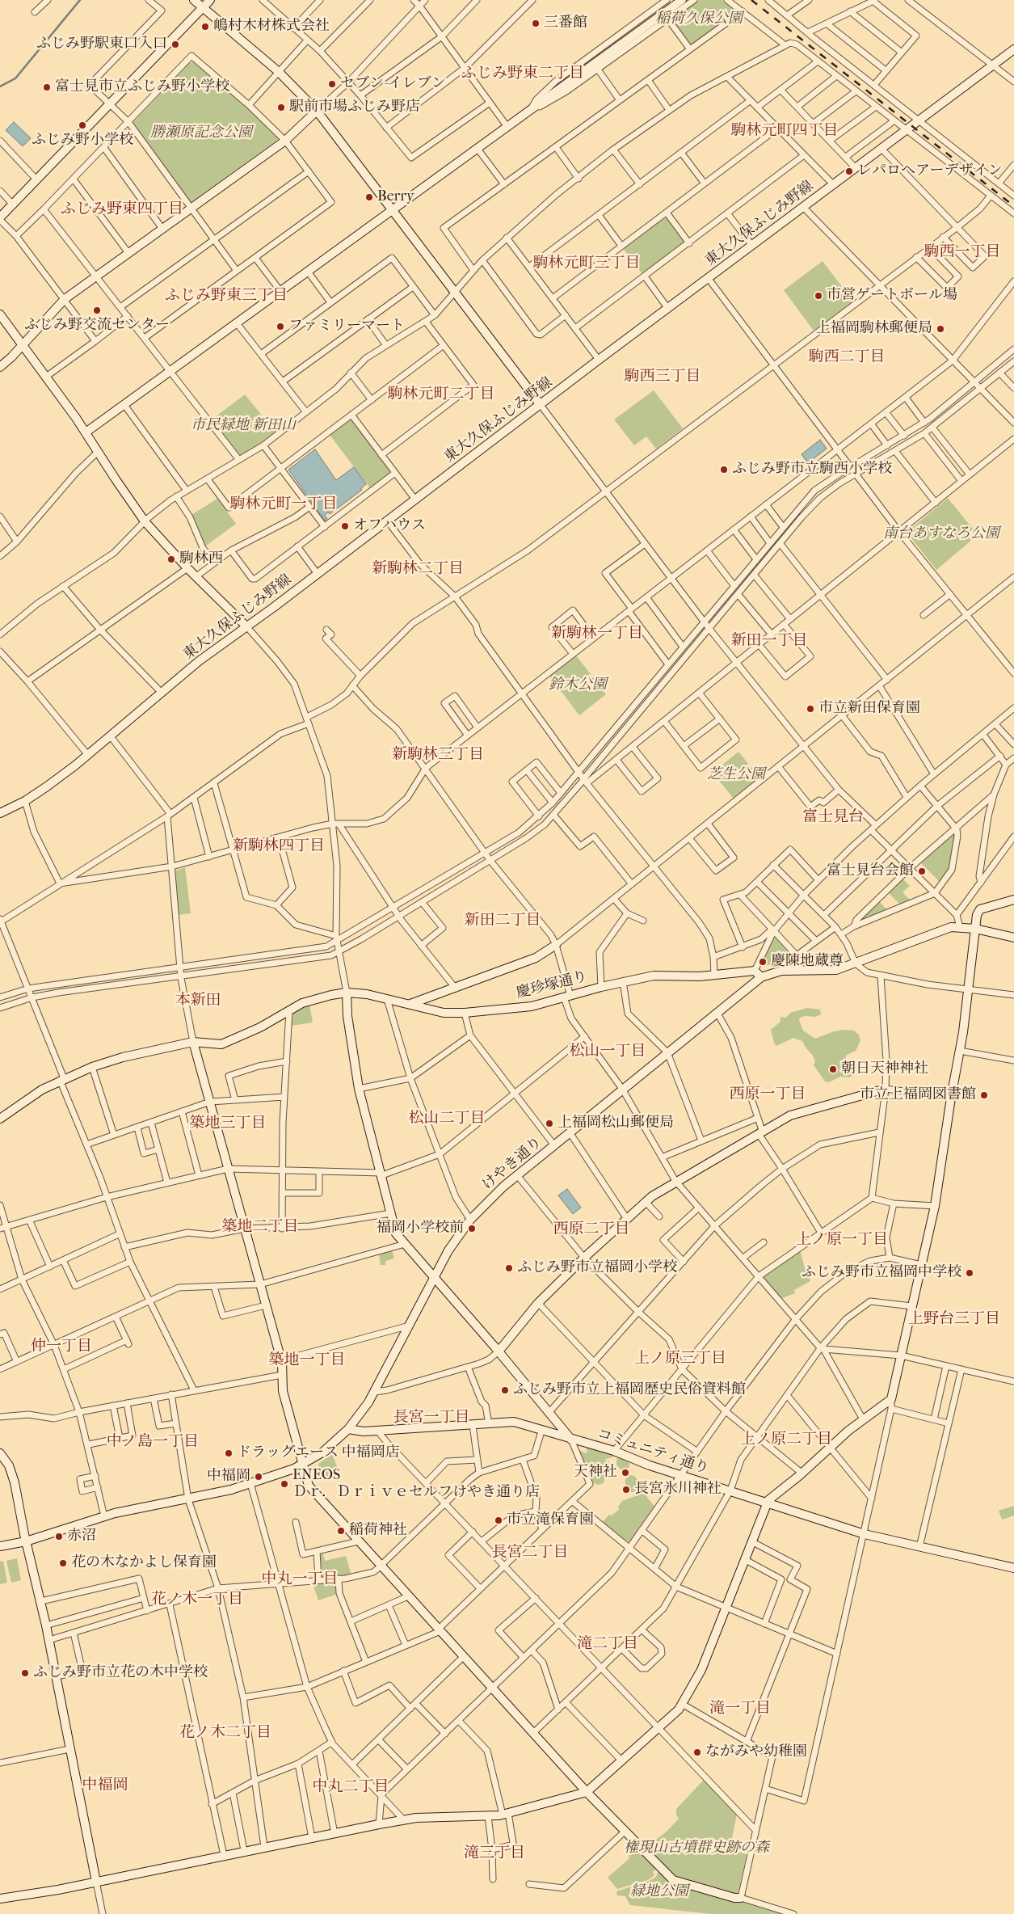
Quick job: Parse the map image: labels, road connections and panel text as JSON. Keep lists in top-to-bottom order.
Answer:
{
  "streets": {
    "street": [
      "東大久保ふじみ野線",
      "慶珍塚通り",
      "けやき通り",
      "コミュニティ通り"
    ]
  },
  "crossings": [
    ["けやき通り", "コミュニティ通り"]
  ],
  "districts": [
    "ふじみ野東二丁目",
    "駒林元町四丁目",
    "ふじみ野東四丁目",
    "駒西一丁目",
    "駒林元町三丁目",
    "ふじみ野東三丁目",
    "駒西二丁目",
    "駒西三丁目",
    "駒林元町二丁目",
    "駒林元町一丁目",
    "新駒林二丁目",
    "新駒林一丁目",
    "新田一丁目",
    "新駒林三丁目",
    "富士見台",
    "新駒林四丁目",
    "新田二丁目",
    "本新田",
    "松山一丁目",
    "西原一丁目",
    "松山二丁目",
    "築地三丁目",
    "築地二丁目",
    "西原二丁目",
    "上ノ原一丁目",
    "上野台三丁目",
    "仲一丁目",
    "上ノ原三丁目",
    "築地一丁目",
    "長宮一丁目",
    "上ノ原二丁目",
    "中ノ島一丁目",
    "長宮二丁目",
    "中丸一丁目",
    "花ノ木一丁目",
    "滝二丁目",
    "滝一丁目",
    "花ノ木二丁目",
    "中福岡",
    "中丸二丁目",
    "滝三丁目"
  ],
  "parks": [
    "稲荷久保公園",
    "勝瀬原記念公園",
    "市民緑地 新田山",
    "南台あすなろ公園",
    "鈴木公園",
    "芝生公園",
    "権現山古墳群史跡の森",
    "緑地公園"
  ],
  "places": [
    "三番館",
    "嶋村木材株式会社",
    "ふじみ野駅東口入口",
    "セブン-イレブン",
    "富士見市立ふじみ野小学校",
    "駅前市場ふじみ野店",
    "ふじみ野小学校",
    "レパロヘアーデザイン",
    "Berry",
    "市営ゲートボール場",
    "ふじみ野交流センター",
    "ファミリーマート",
    "上福岡駒林郵便局",
    "ふじみ野市立駒西小学校",
    "オフハウス",
    "駒林西",
    "市立新田保育園",
    "富士見台会館",
    "慶陳地蔵尊",
    "朝日天神神社",
    "市立上福岡図書館",
    "上福岡松山郵便局",
    "福岡小学校前",
    "ふじみ野市立福岡小学校",
    "ふじみ野市立福岡中学校",
    "ふじみ野市立上福岡歴史民俗資料館",
    "ドラッグエース 中福岡店",
    "天神社",
    "中福岡",
    "ENEOS Ｄｒ．Ｄｒｉｖｅセルフけやき通り店",
    "長宮氷川神社",
    "市立滝保育園",
    "稲荷神社",
    "赤沼",
    "花の木なかよし保育園",
    "ふじみ野市立花の木中学校",
    "ながみや幼稚園"
  ]
}
